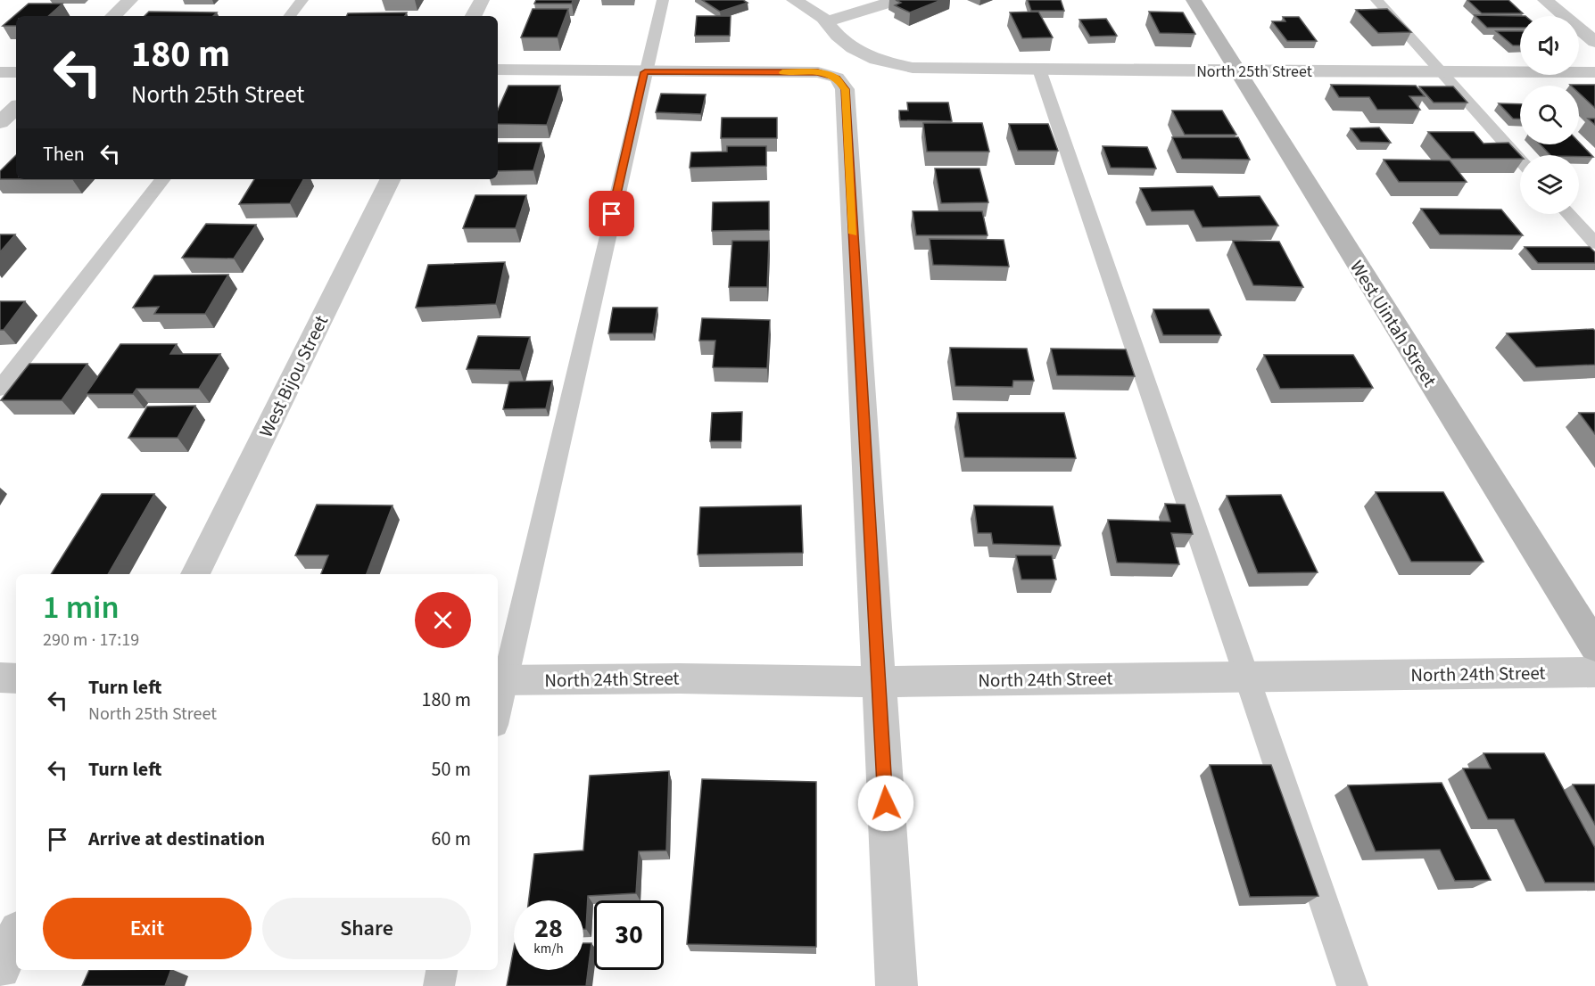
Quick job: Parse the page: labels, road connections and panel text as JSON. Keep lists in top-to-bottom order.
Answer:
{
  "streets": {
    "main road": ["West Uintah Street"],
    "street": ["North 25th Street", "West Bijou Street", "North 24th Street"]
  },
  "crossings": [
    ["North 25th Street", "West Uintah Street"]
  ],
  "page": {
    "turn": ["180 m", "North 25th Street"],
    "then": "Then",
    "heading": ["1 min", "290 m · 17:19"],
    "list": [
      {
        "name": "Turn left",
        "note": "North 25th Street",
        "value": "180 m"
      },
      {
        "name": "Turn left",
        "value": "50 m"
      },
      {
        "name": "Arrive at destination",
        "value": "60 m"
      }
    ],
    "buttons": ["Exit", "Share"],
    "speed": "28 km/h",
    "limit": "30"
  }
}
